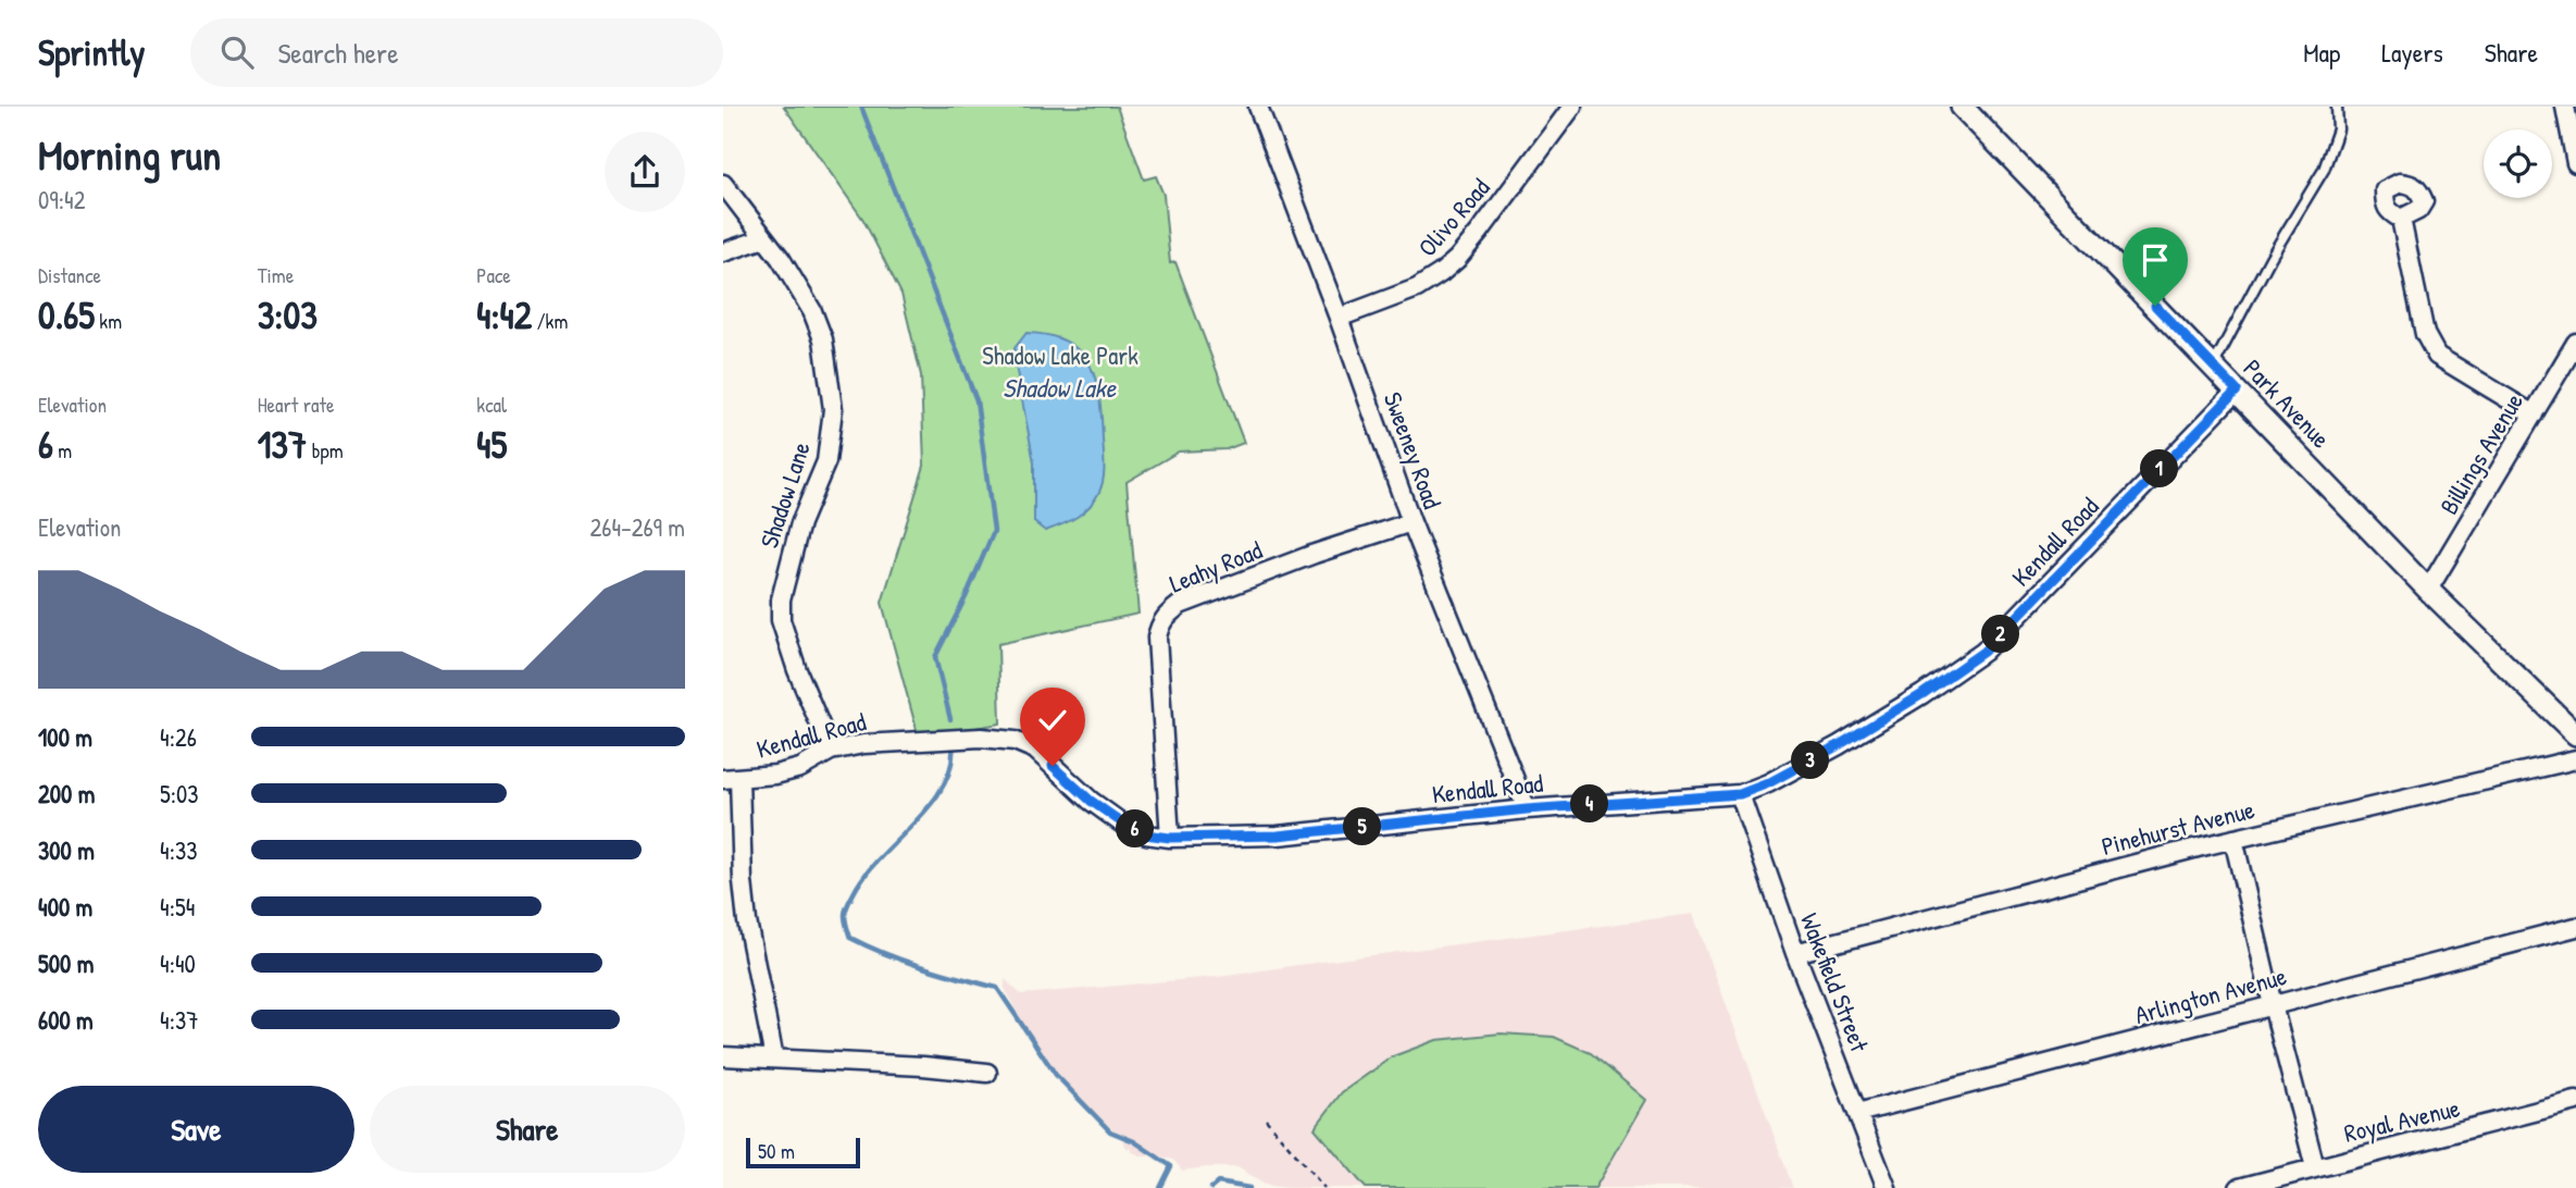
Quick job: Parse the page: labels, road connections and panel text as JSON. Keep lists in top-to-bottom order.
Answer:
{
  "streets": {
    "street": [
      "Olivo Road",
      "Park Avenue",
      "Sweeney Road",
      "Billings Avenue",
      "Shadow Lane",
      "Kendall Road",
      "Leahy Road",
      "Pinehurst Avenue",
      "Wakefield Street",
      "Arlington Avenue",
      "Royal Avenue"
    ]
  },
  "crossings": [
    ["Olivo Road", "Sweeney Road"],
    ["Park Avenue", "Billings Avenue"],
    ["Park Avenue", "Kendall Road"],
    ["Sweeney Road", "Kendall Road"],
    ["Sweeney Road", "Leahy Road"],
    ["Shadow Lane", "Kendall Road"],
    ["Kendall Road", "Leahy Road"],
    ["Kendall Road", "Wakefield Street"],
    ["Pinehurst Avenue", "Wakefield Street"],
    ["Wakefield Street", "Arlington Avenue"]
  ],
  "water": ["Shadow Lake"],
  "parks": ["Shadow Lake Park"],
  "scale_bar": "50 m",
  "page": {
    "header": "Sprintly",
    "search": "Search here",
    "nav": ["Map", "Layers", "Share"],
    "heading": ["Morning run", "09:42"],
    "stats": [
      ["Distance", "0.65 km"],
      ["Time", "3:03"],
      ["Pace", "4:42 /km"],
      ["Elevation", "6 m"],
      ["Heart rate", "137 bpm"],
      ["kcal", "45"]
    ],
    "pins": [
      "1",
      "2",
      "3",
      "4",
      "5",
      "6"
    ],
    "chart": ["Elevation", "264–269 m"],
    "list": [
      {
        "name": "100 m",
        "note": "4:26"
      },
      {
        "name": "200 m",
        "note": "5:03"
      },
      {
        "name": "300 m",
        "note": "4:33"
      },
      {
        "name": "400 m",
        "note": "4:54"
      },
      {
        "name": "500 m",
        "note": "4:40"
      },
      {
        "name": "600 m",
        "note": "4:37"
      }
    ],
    "buttons": ["Save", "Share"],
    "scale": "50 m"
  }
}
